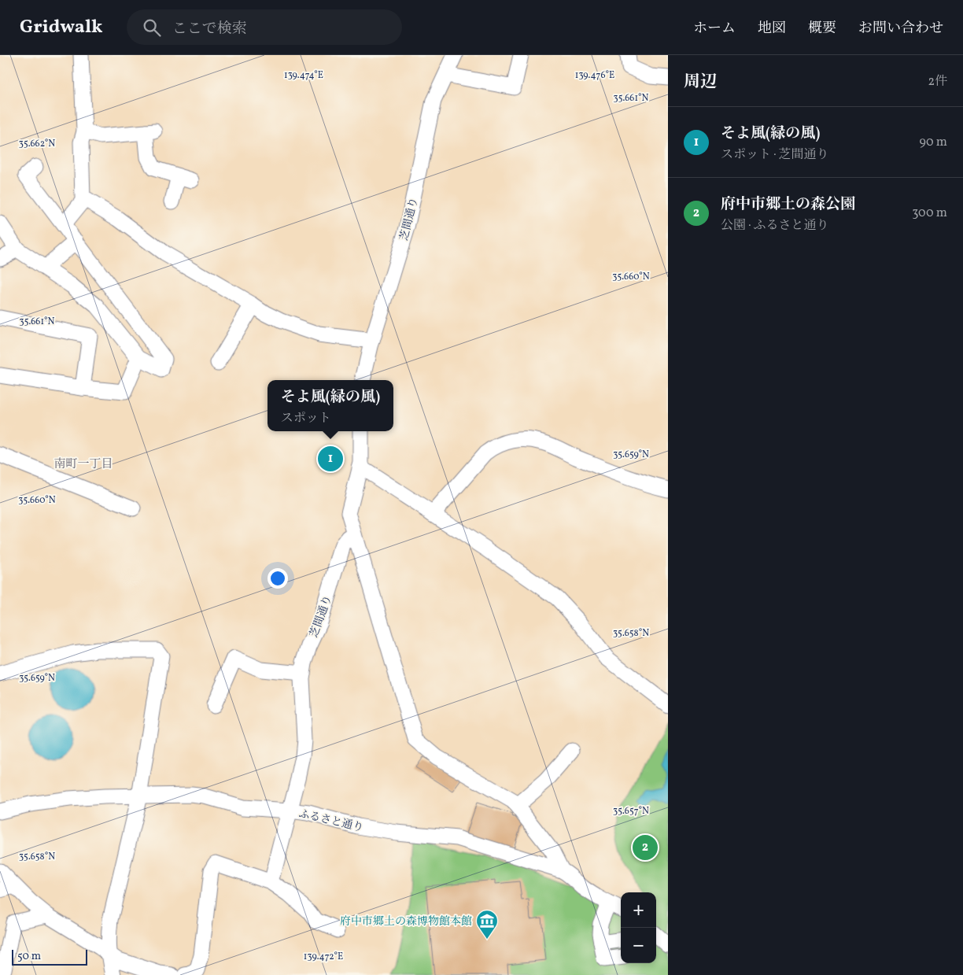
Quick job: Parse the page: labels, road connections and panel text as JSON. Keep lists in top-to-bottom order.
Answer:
{
  "streets": {
    "street": ["芝間通り", "ふるさと通り"]
  },
  "crossings": [
    ["芝間通り", "ふるさと通り"]
  ],
  "districts": ["南町一丁目"],
  "places": {
    "museum": ["府中市郷土の森博物館本館"]
  },
  "scale_bar": "50 m",
  "page": {
    "header": "Gridwalk",
    "search": "ここで検索",
    "nav": [
      "ホーム",
      "地図",
      "概要",
      "お問い合わせ"
    ],
    "heading": ["周辺", "2件"],
    "list": [
      {
        "mark": "1",
        "name": "そよ風(緑の風)",
        "note": "スポット · 芝間通り",
        "value": "90 m"
      },
      {
        "mark": "2",
        "name": "府中市郷土の森公園",
        "note": "公園 · ふるさと通り",
        "value": "300 m"
      }
    ],
    "popup": ["そよ風(緑の風)", "スポット"],
    "pins": ["1", "2"],
    "map_buttons": ["+", "−"],
    "scale": "50 m"
  },
  "coordinates": [
    "139.474°E",
    "139.476°E",
    "35.661°N",
    "35.662°N",
    "35.660°N",
    "35.659°N",
    "35.658°N",
    "35.657°N",
    "139.472°E"
  ]
}
